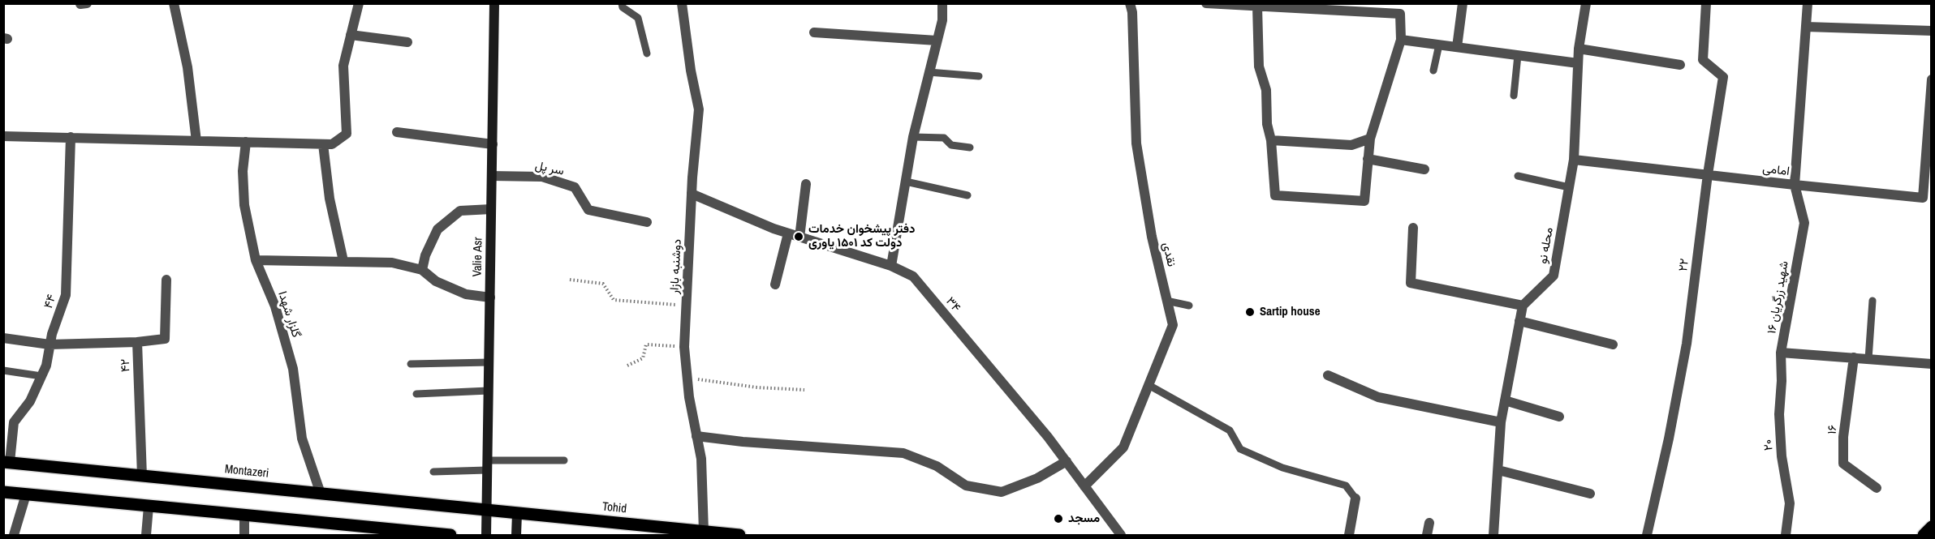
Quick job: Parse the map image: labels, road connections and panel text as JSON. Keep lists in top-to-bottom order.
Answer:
{
  "streets": {
    "main road": ["Valie Asr", "Montazeri", "Tohid"],
    "street": [
      "سر پل",
      "امامی",
      "محله نو",
      "نقدی",
      "۲۲",
      "دوشنبه بازار",
      "۱۶ شهید زرگریان",
      "۴۴",
      "۳۴",
      "گلزار شهدا",
      "۴۲",
      "۱۶",
      "۲۰"
    ]
  },
  "crossings": [
    ["سر پل", "Valie Asr"],
    ["امامی", "محله نو"],
    ["امامی", "۲۲"],
    ["امامی", "۱۶ شهید زرگریان"],
    ["نقدی", "۳۴"],
    ["Valie Asr", "Montazeri"],
    ["Valie Asr", "Tohid"],
    ["دوشنبه بازار", "۳۴"],
    ["دوشنبه بازار", "Tohid"],
    ["۱۶ شهید زرگریان", "۱۶"],
    ["۱۶ شهید زرگریان", "۲۰"],
    ["۴۴", "Montazeri"],
    ["گلزار شهدا", "Montazeri"],
    ["۴۲", "Montazeri"],
    ["Montazeri", "Tohid"]
  ],
  "places": ["دفتر پیشخوان خدمات دولت کد ۱۵۰۱ یاوری", "Sartip house", "مسجد"]
}
